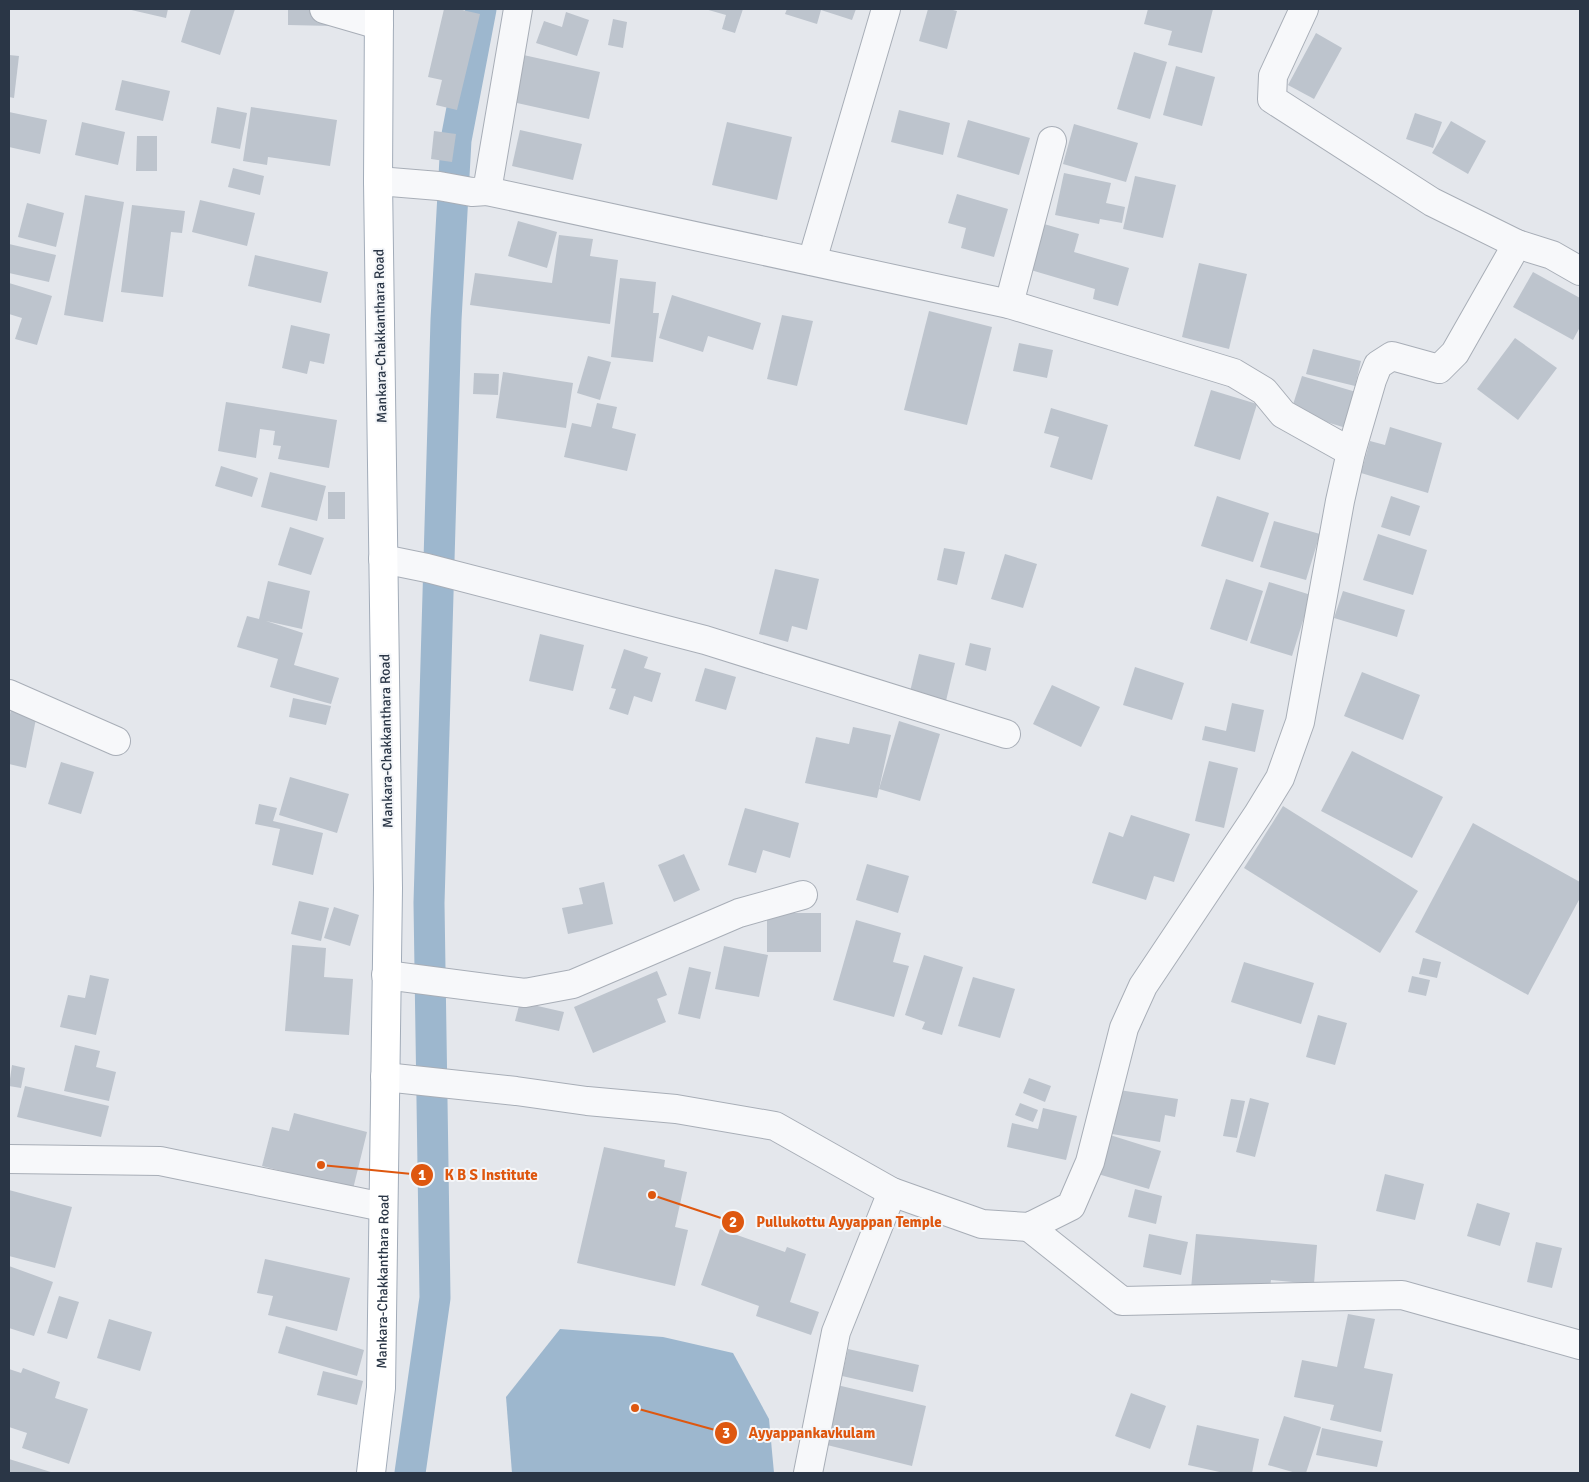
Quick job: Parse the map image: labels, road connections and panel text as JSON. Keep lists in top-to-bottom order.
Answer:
{
  "streets": {
    "main road": ["Mankara-Chakkanthara Road"]
  },
  "places": ["K B S Institute", "Pullukottu Ayyappan Temple", "Ayyappankavkulam"]
}
